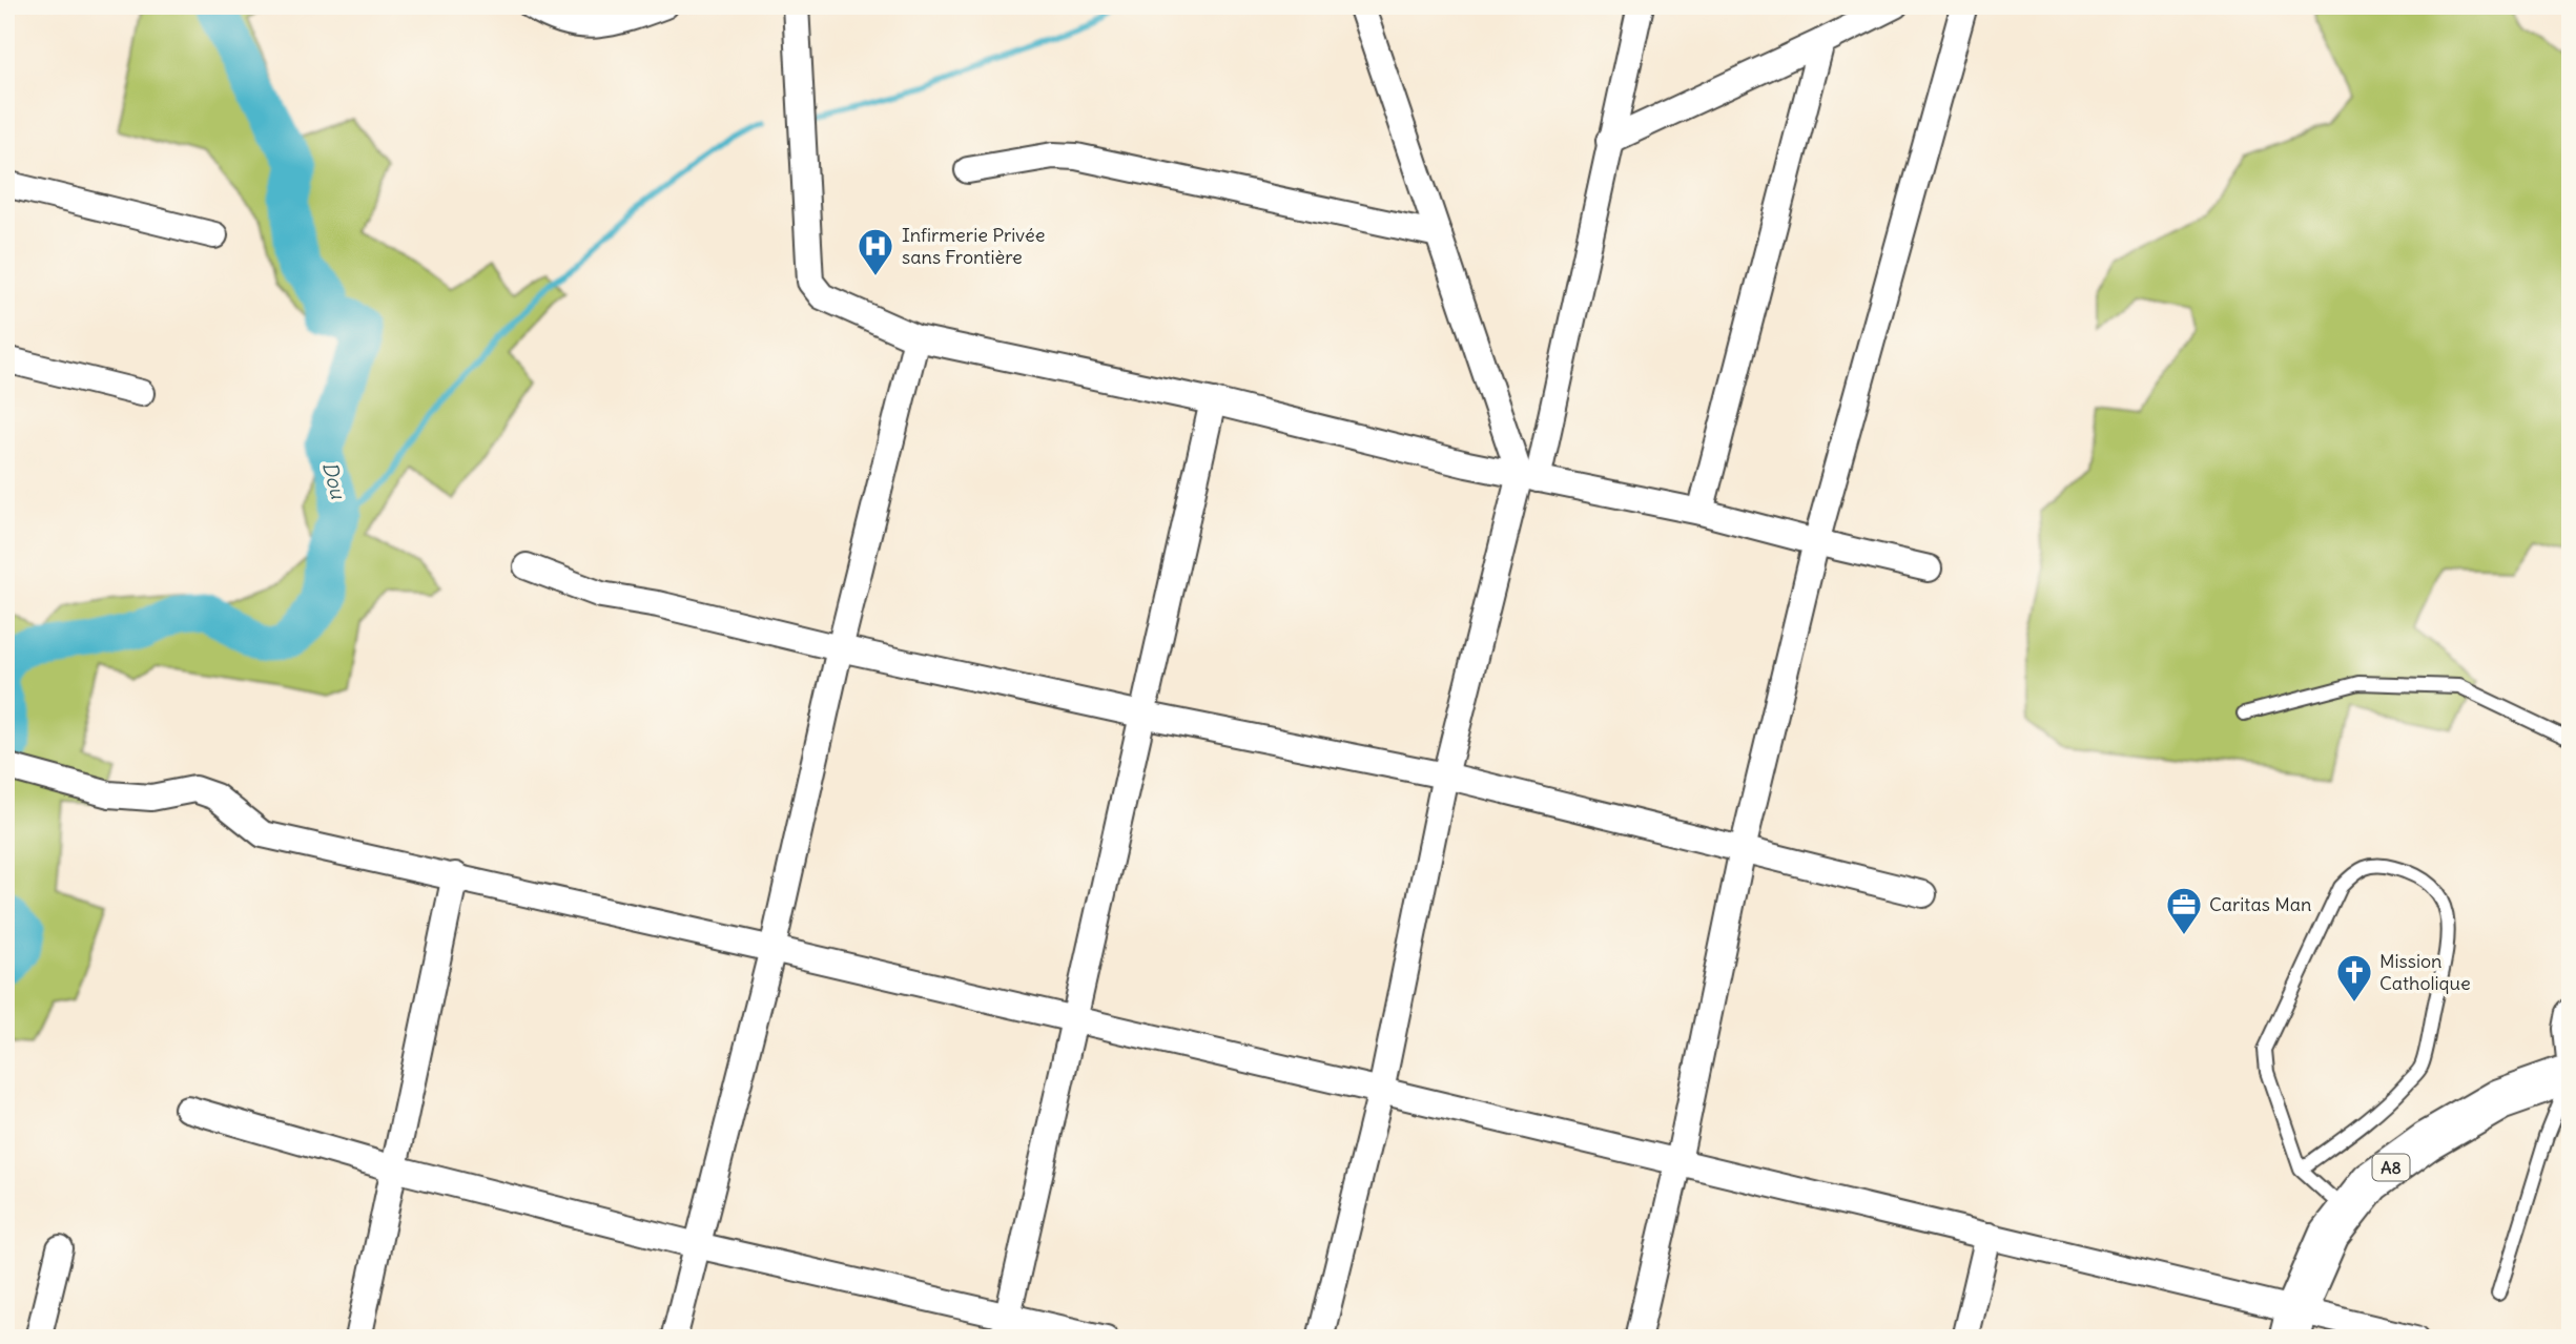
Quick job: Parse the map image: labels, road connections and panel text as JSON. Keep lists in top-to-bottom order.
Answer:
{
  "streets": {
    "main road": ["A8"]
  },
  "water": ["Dou"],
  "places": {
    "hospital": ["Infirmerie Privée sans Frontière"],
    "office": ["Caritas Man"],
    "church": ["Mission Catholique"]
  }
}
